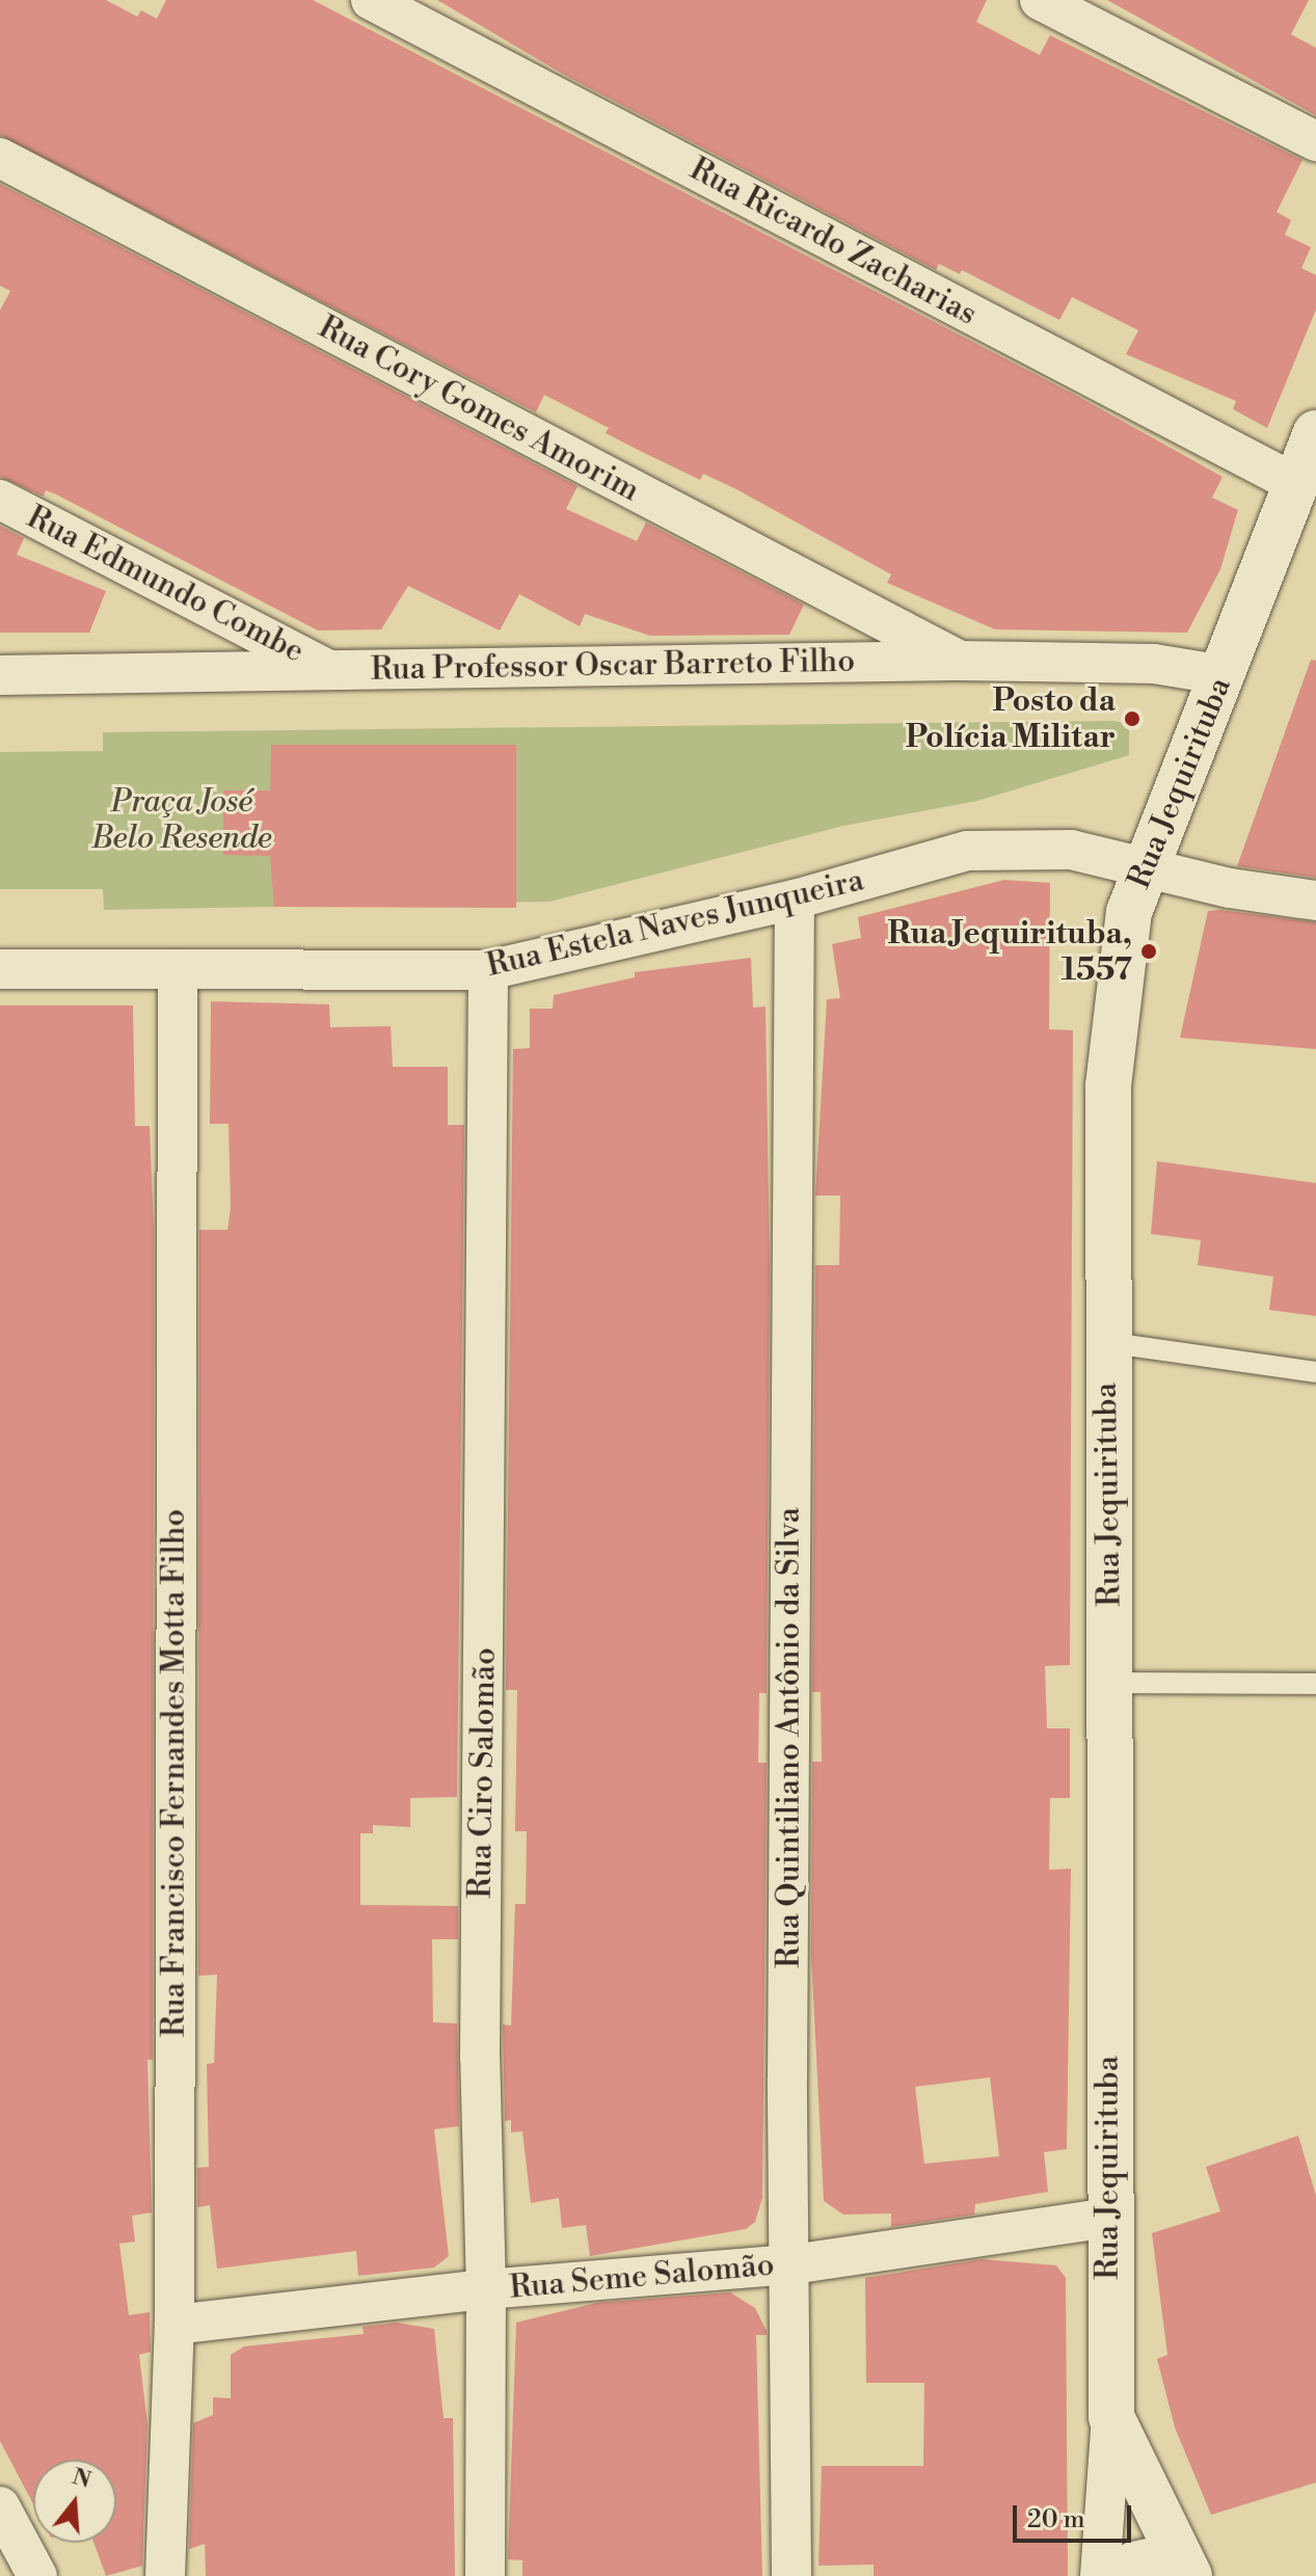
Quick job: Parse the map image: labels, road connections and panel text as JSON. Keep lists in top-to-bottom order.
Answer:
{
  "streets": {
    "street": [
      "Rua Ricardo Zacharias",
      "Rua Cory Gomes Amorim",
      "Rua Edmundo Combe",
      "Rua Professor Oscar Barreto Filho",
      "Rua Jequirituba",
      "Rua Estela Naves Junqueira",
      "Rua Quintiliano Antônio da Silva",
      "Rua Francisco Fernandes Motta Filho",
      "Rua Ciro Salomão",
      "Rua Seme Salomão"
    ]
  },
  "crossings": [
    ["Rua Ricardo Zacharias", "Rua Jequirituba"],
    ["Rua Cory Gomes Amorim", "Rua Professor Oscar Barreto Filho"],
    ["Rua Edmundo Combe", "Rua Professor Oscar Barreto Filho"],
    ["Rua Professor Oscar Barreto Filho", "Rua Jequirituba"],
    ["Rua Jequirituba", "Rua Estela Naves Junqueira"],
    ["Rua Jequirituba", "Rua Seme Salomão"],
    ["Rua Estela Naves Junqueira", "Rua Quintiliano Antônio da Silva"],
    ["Rua Estela Naves Junqueira", "Rua Francisco Fernandes Motta Filho"],
    ["Rua Estela Naves Junqueira", "Rua Ciro Salomão"],
    ["Rua Quintiliano Antônio da Silva", "Rua Seme Salomão"],
    ["Rua Francisco Fernandes Motta Filho", "Rua Seme Salomão"],
    ["Rua Ciro Salomão", "Rua Seme Salomão"]
  ],
  "parks": ["Praça José Belo Resende"],
  "places": ["Posto da Polícia Militar", "Rua Jequirituba, 1557"],
  "scale_bar": "20 m",
  "north": "top"
}
